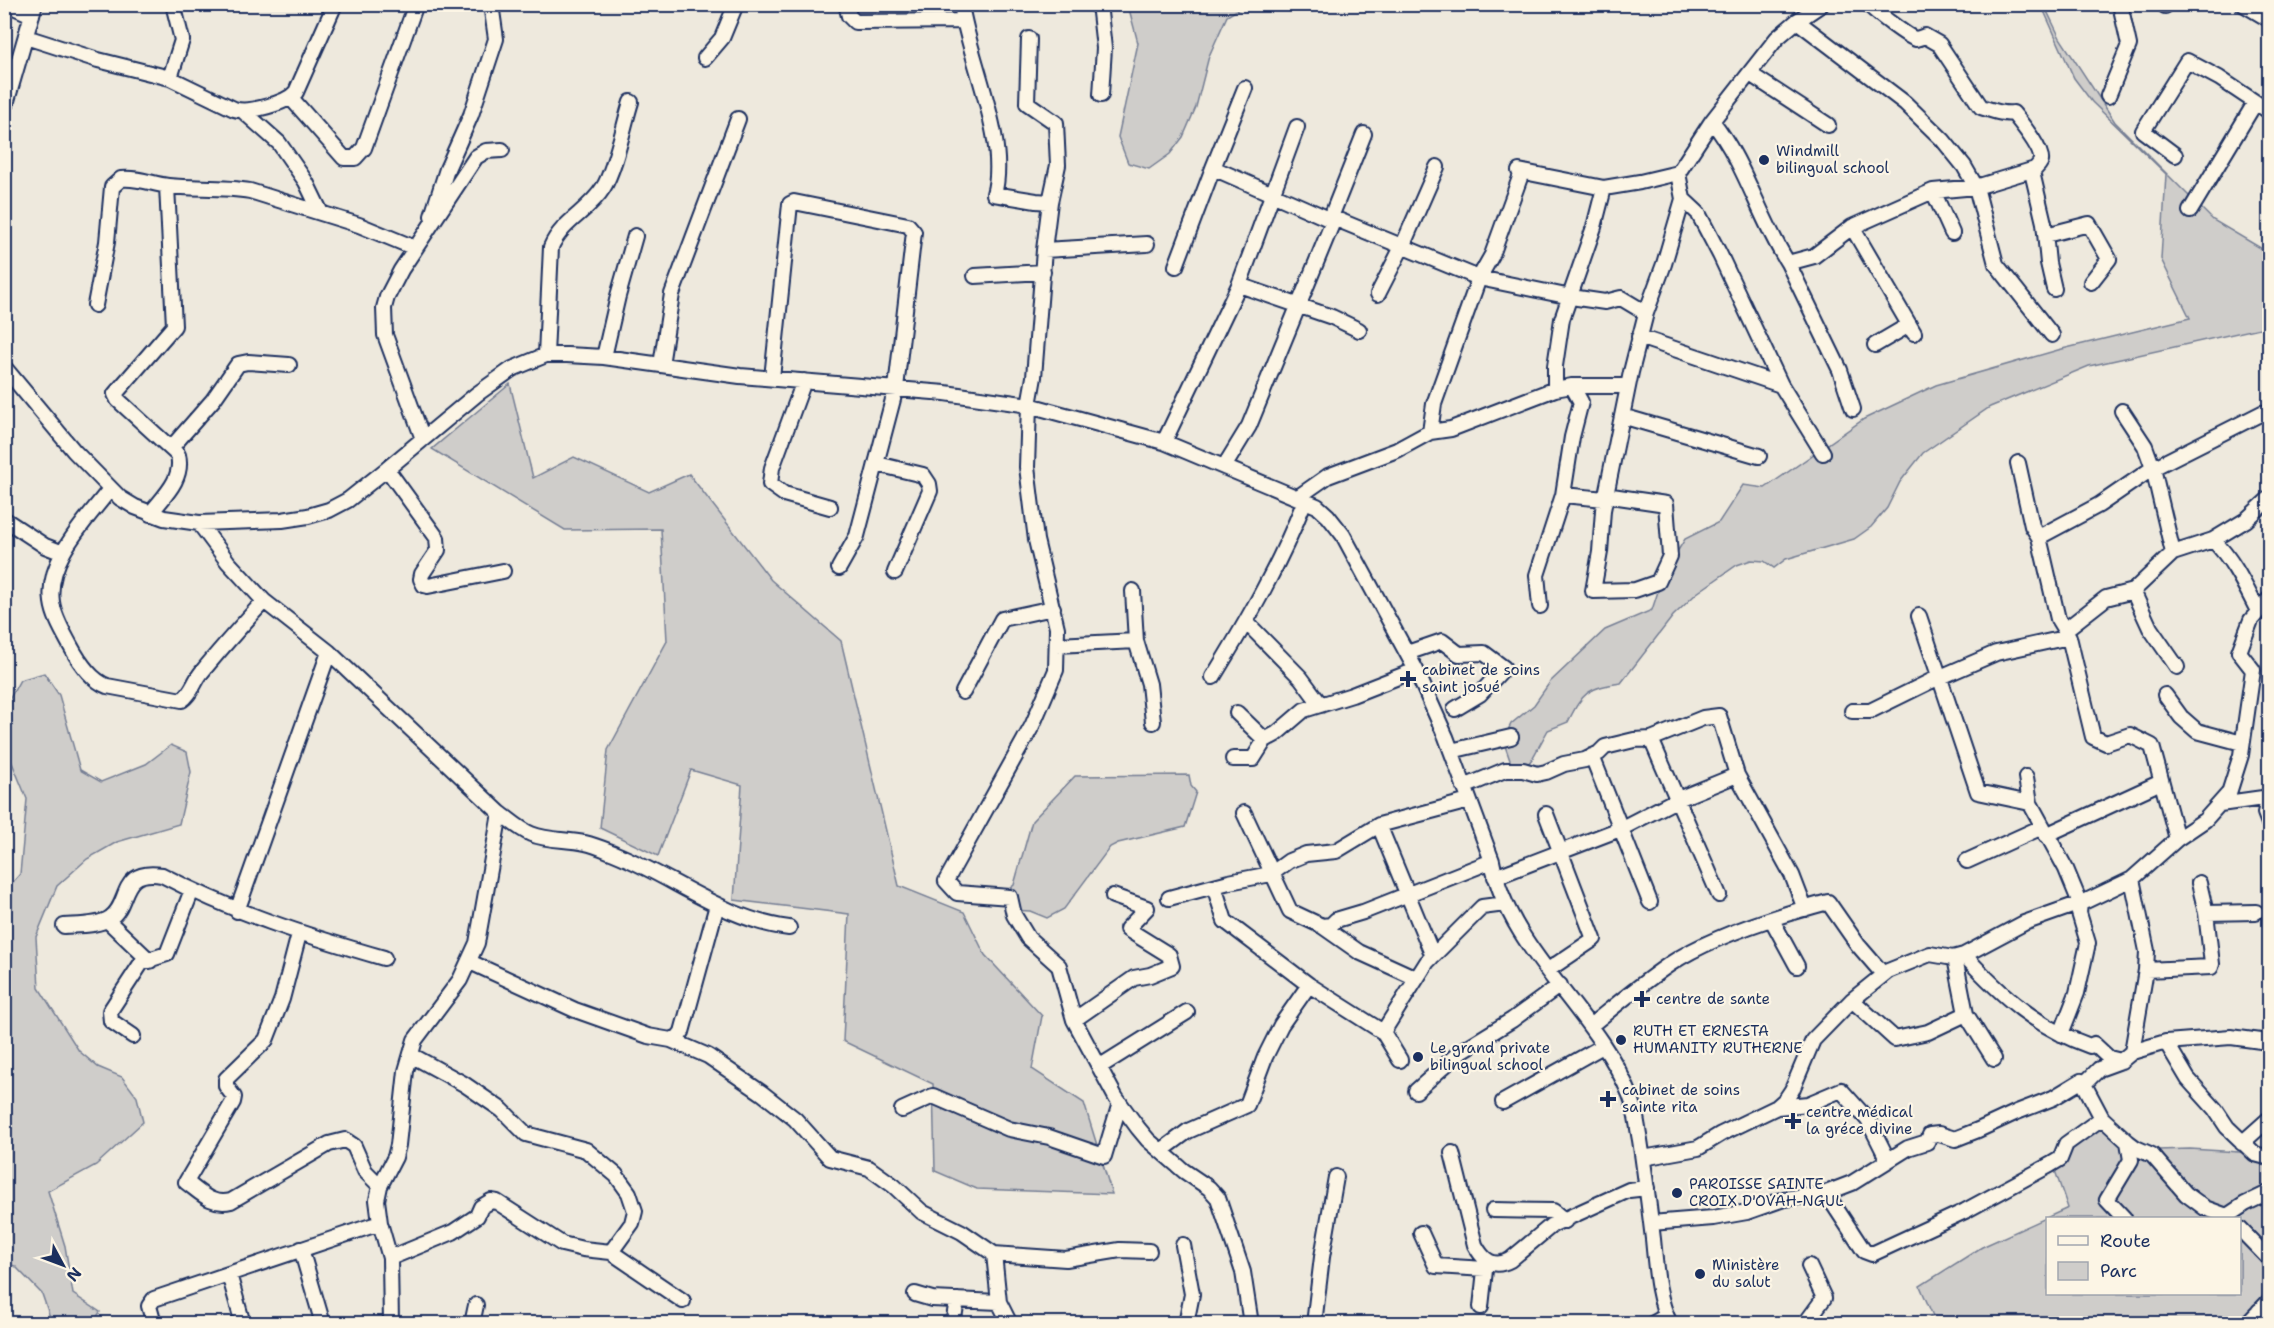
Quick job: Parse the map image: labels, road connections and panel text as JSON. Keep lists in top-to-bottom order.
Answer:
{
  "places": {
    "other": [
      "Windmill bilingual school",
      "RUTH ET ERNESTA HUMANITY RUTHERNE",
      "Le grand private bilingual school",
      "PAROISSE SAINTE CROIX D'OVAH-NGUL",
      "Ministère du salut"
    ],
    "health": [
      "cabinet de soins saint josué",
      "centre de sante",
      "cabinet de soins sainte rita",
      "centre médical la gréce divine"
    ]
  },
  "legend": ["Route", "Parc"],
  "north": "bottom right"
}
